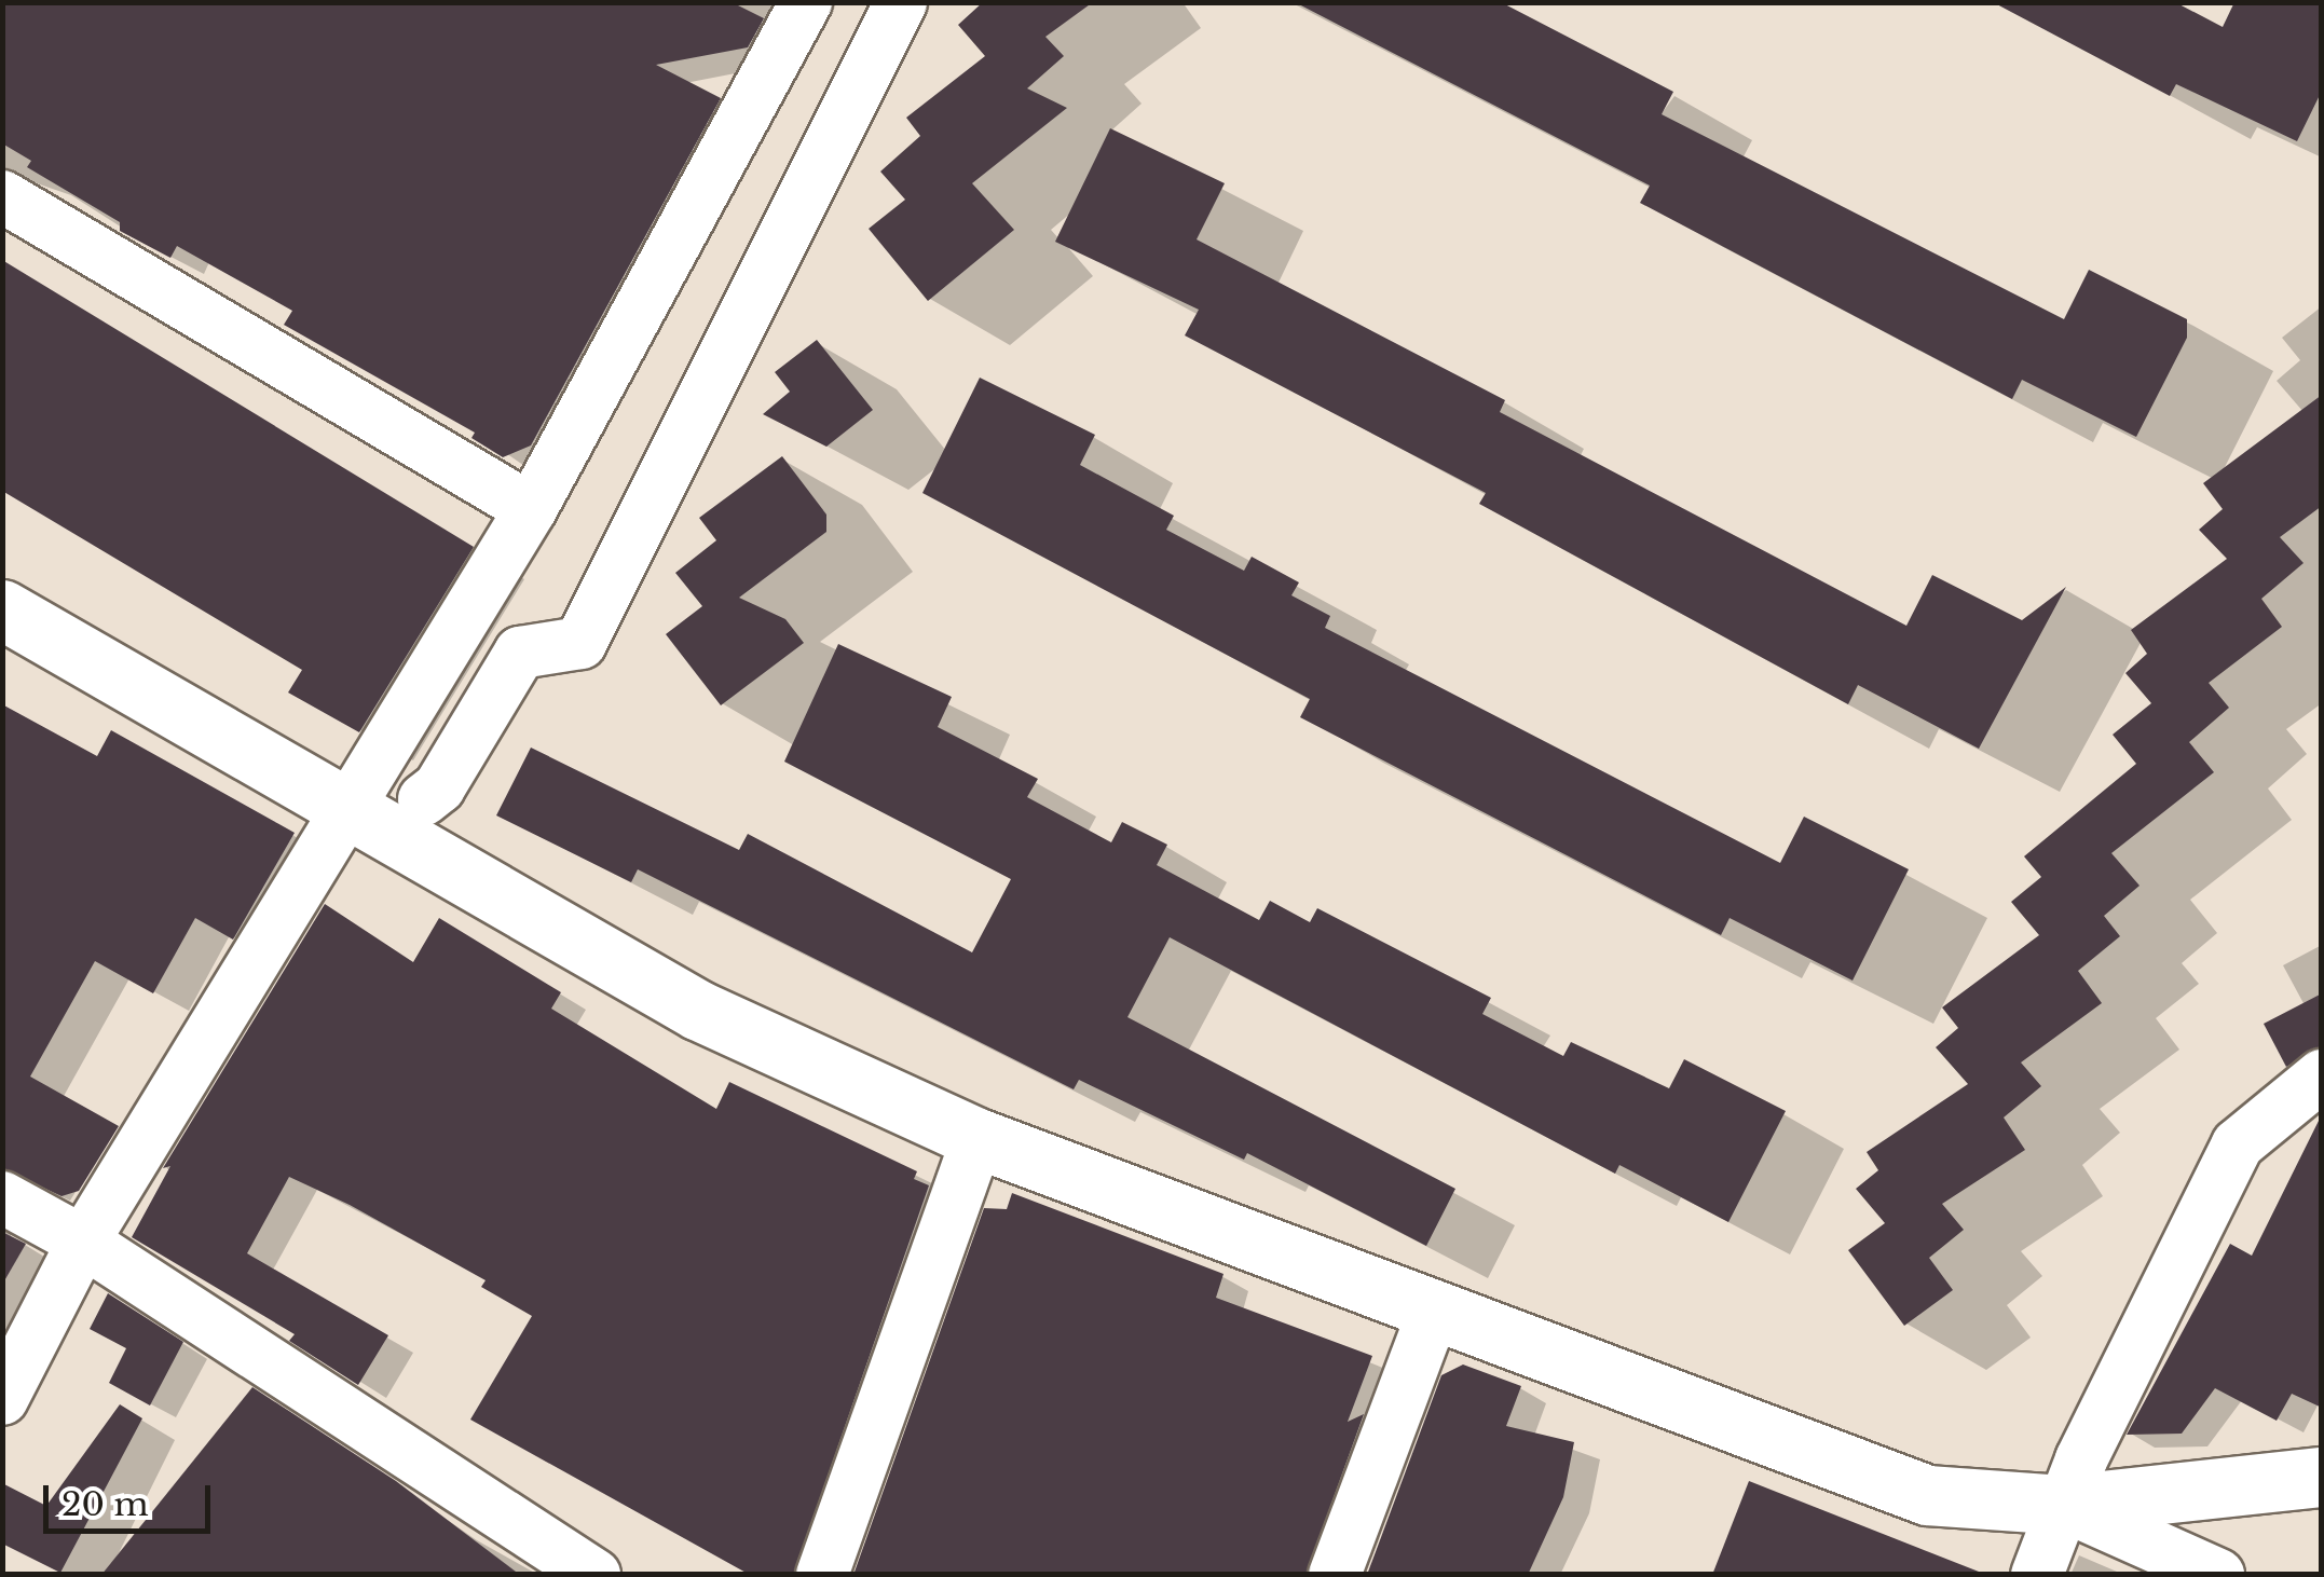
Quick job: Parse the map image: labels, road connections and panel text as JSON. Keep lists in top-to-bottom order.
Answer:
{
  "scale_bar": "20 m"
}
